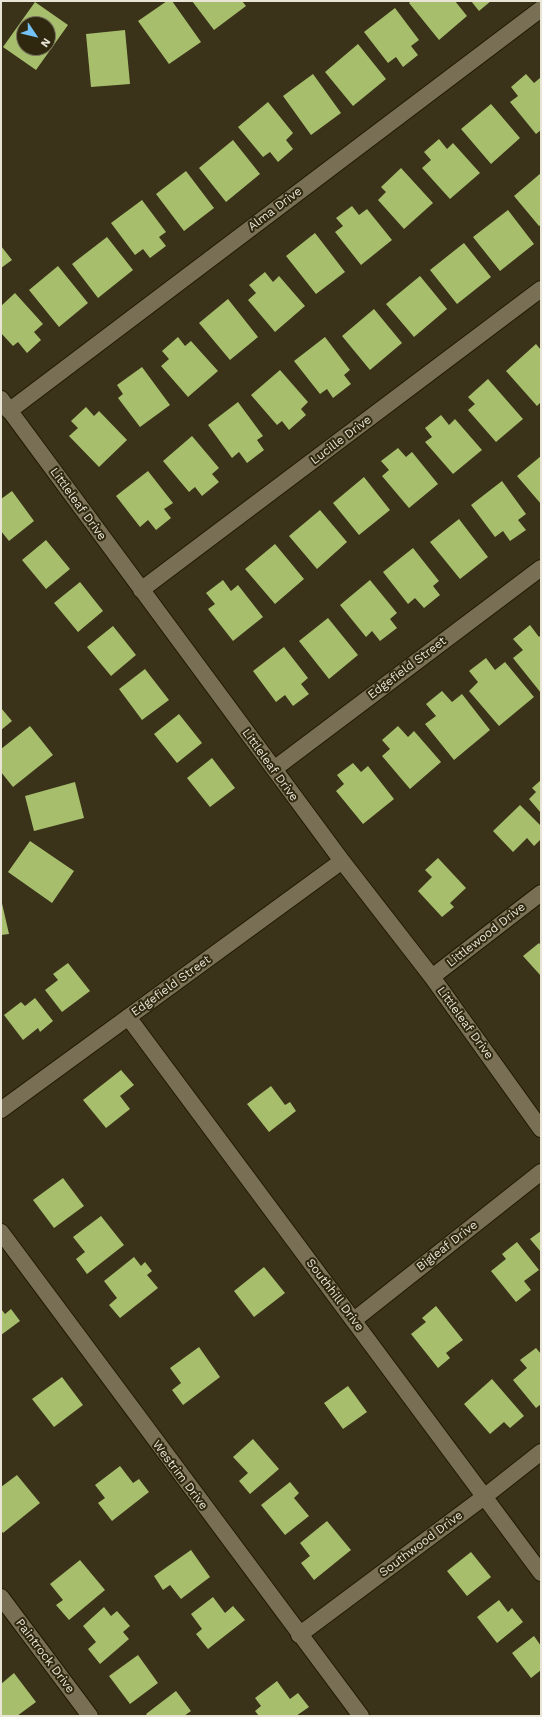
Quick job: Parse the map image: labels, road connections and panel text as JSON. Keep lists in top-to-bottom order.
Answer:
{
  "streets": {
    "street": [
      "Alma Drive",
      "Lucille Drive",
      "Littleleaf Drive",
      "Edgefield Street",
      "Littlewood Drive",
      "Bigleaf Drive",
      "Southhill Drive",
      "Westrim Drive",
      "Southwood Drive",
      "Paintrock Drive"
    ]
  },
  "crossings": [
    ["Alma Drive", "Littleleaf Drive"],
    ["Lucille Drive", "Littleleaf Drive"],
    ["Littleleaf Drive", "Edgefield Street"],
    ["Littleleaf Drive", "Littlewood Drive"],
    ["Edgefield Street", "Southhill Drive"],
    ["Bigleaf Drive", "Southhill Drive"],
    ["Southhill Drive", "Southwood Drive"],
    ["Westrim Drive", "Southwood Drive"]
  ],
  "north": "bottom right"
}
